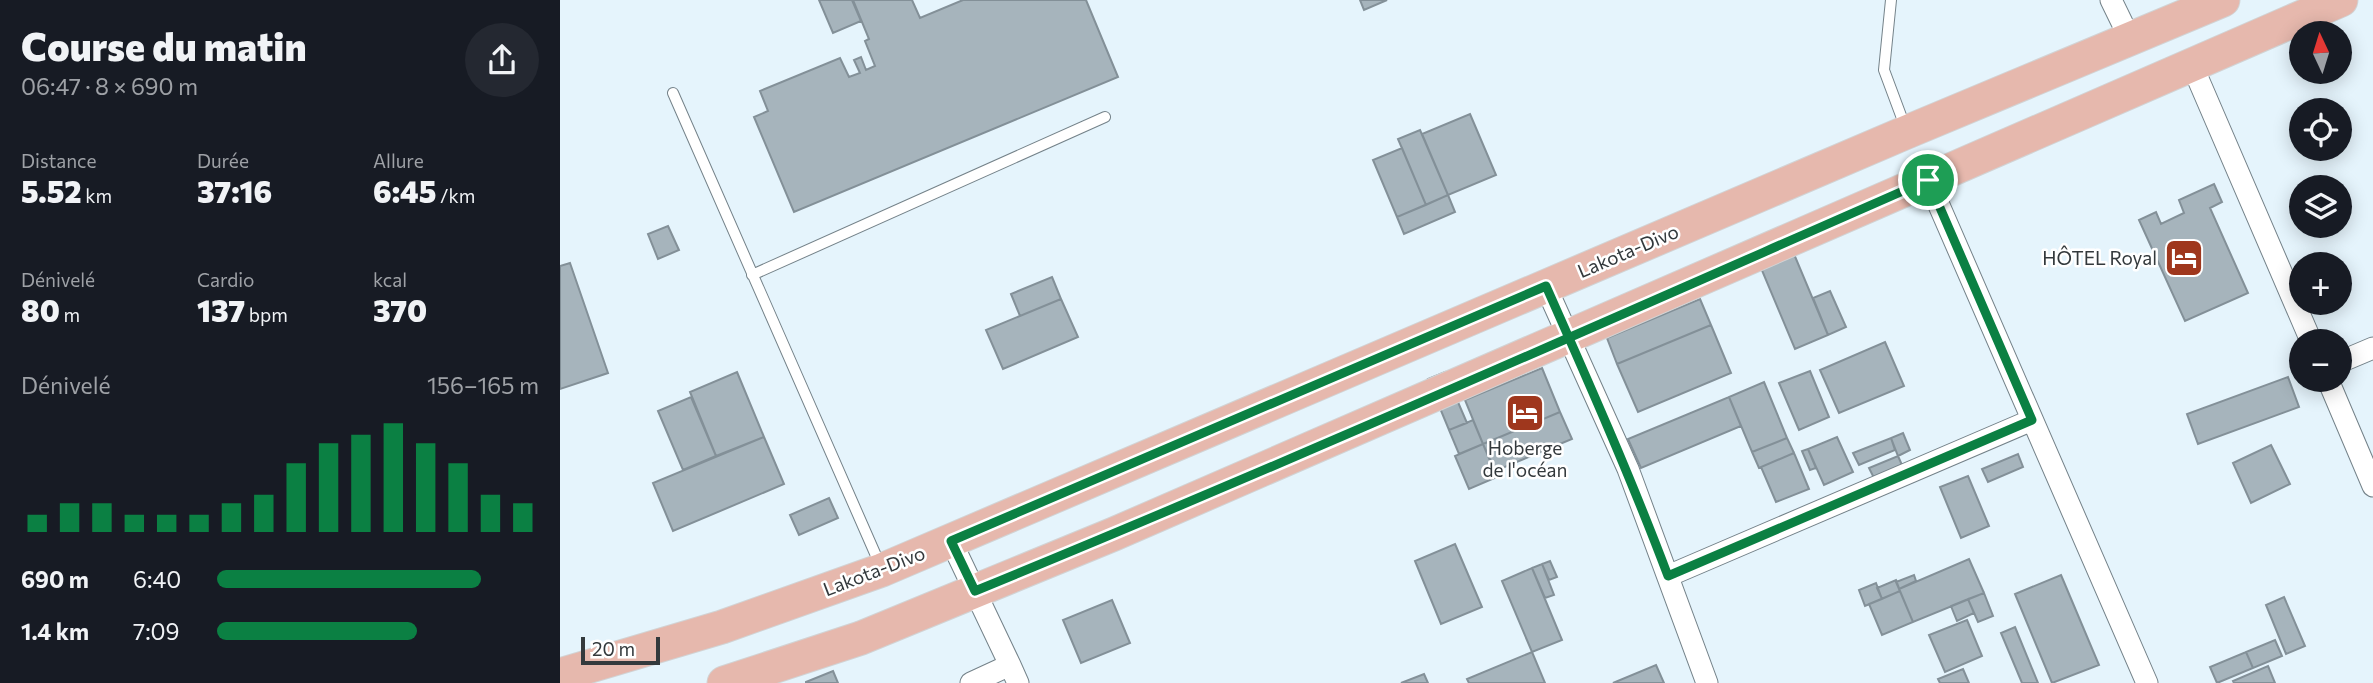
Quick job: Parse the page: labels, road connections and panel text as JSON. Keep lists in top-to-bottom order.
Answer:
{
  "streets": {
    "main road": ["Lakota-Divo"]
  },
  "places": {
    "hotel": ["HÔTEL Royal", "Hoberge de l'océan"]
  },
  "scale_bar": "20 m",
  "north": "top",
  "page": {
    "heading": ["Course du matin", "06:47 · 8 × 690 m"],
    "map_buttons": ["+", "−"],
    "stats": [
      ["Distance", "5.52 km"],
      ["Durée", "37:16"],
      ["Allure", "6:45 /km"],
      ["Dénivelé", "80 m"],
      ["Cardio", "137 bpm"],
      ["kcal", "370"]
    ],
    "chart": ["Dénivelé", "156–165 m"],
    "list": [
      {
        "name": "690 m",
        "note": "6:40"
      },
      {
        "name": "1.4 km",
        "note": "7:09"
      }
    ],
    "scale": "20 m"
  }
}
